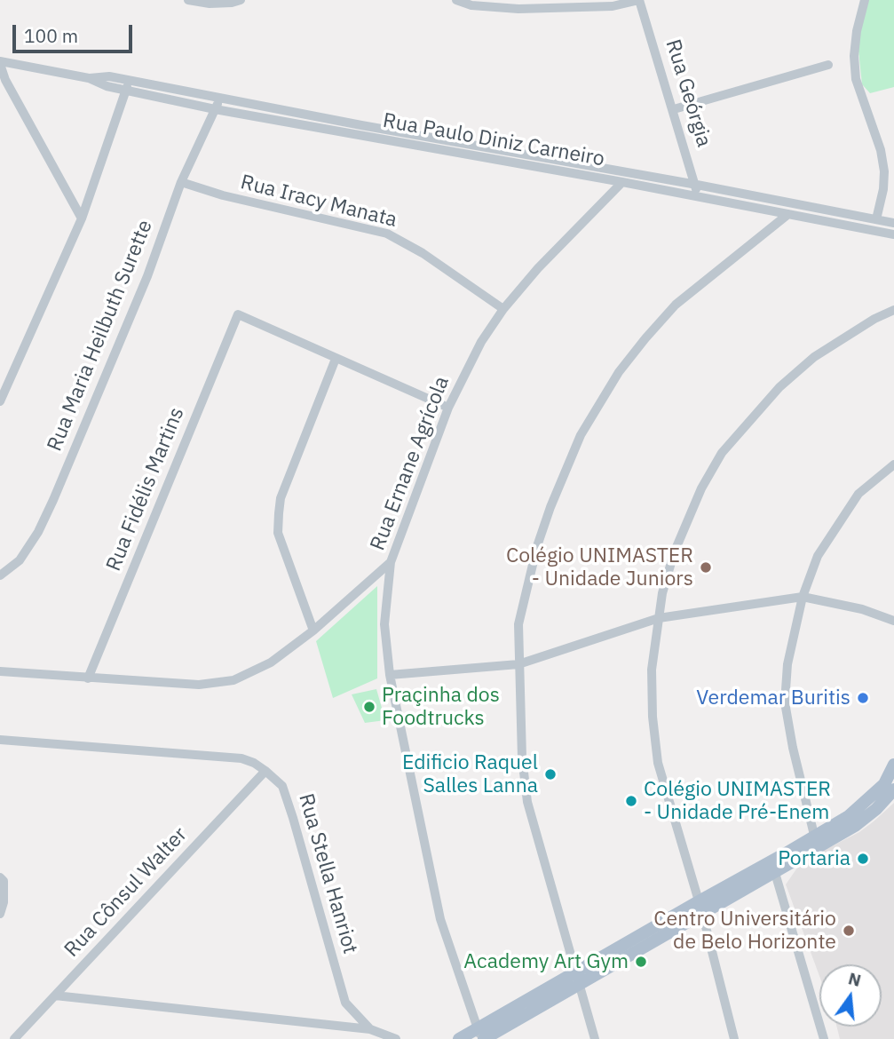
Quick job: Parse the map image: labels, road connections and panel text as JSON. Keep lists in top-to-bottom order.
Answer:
{
  "streets": {
    "street": [
      "Rua Geórgia",
      "Rua Paulo Diniz Carneiro",
      "Rua Iracy Manata",
      "Rua Maria Heilbuth Surette",
      "Rua Ernane Agrícola",
      "Rua Fidélis Martins",
      "Rua Stella Hanriot",
      "Rua Cônsul Walter"
    ]
  },
  "crossings": [
    ["Rua Geórgia", "Rua Paulo Diniz Carneiro"],
    ["Rua Paulo Diniz Carneiro", "Rua Maria Heilbuth Surette"],
    ["Rua Paulo Diniz Carneiro", "Rua Ernane Agrícola"],
    ["Rua Iracy Manata", "Rua Maria Heilbuth Surette"],
    ["Rua Iracy Manata", "Rua Ernane Agrícola"],
    ["Rua Stella Hanriot", "Rua Cônsul Walter"]
  ],
  "places": [
    "Colégio UNIMASTER - Unidade Juniors",
    "Verdemar Buritis",
    "Praçinha dos Foodtrucks",
    "Edificio Raquel Salles Lanna",
    "Colégio UNIMASTER - Unidade Pré-Enem",
    "Portaria",
    "Centro Universitário de Belo Horizonte",
    "Academy Art Gym"
  ],
  "scale_bar": "100 m",
  "north": "top"
}
